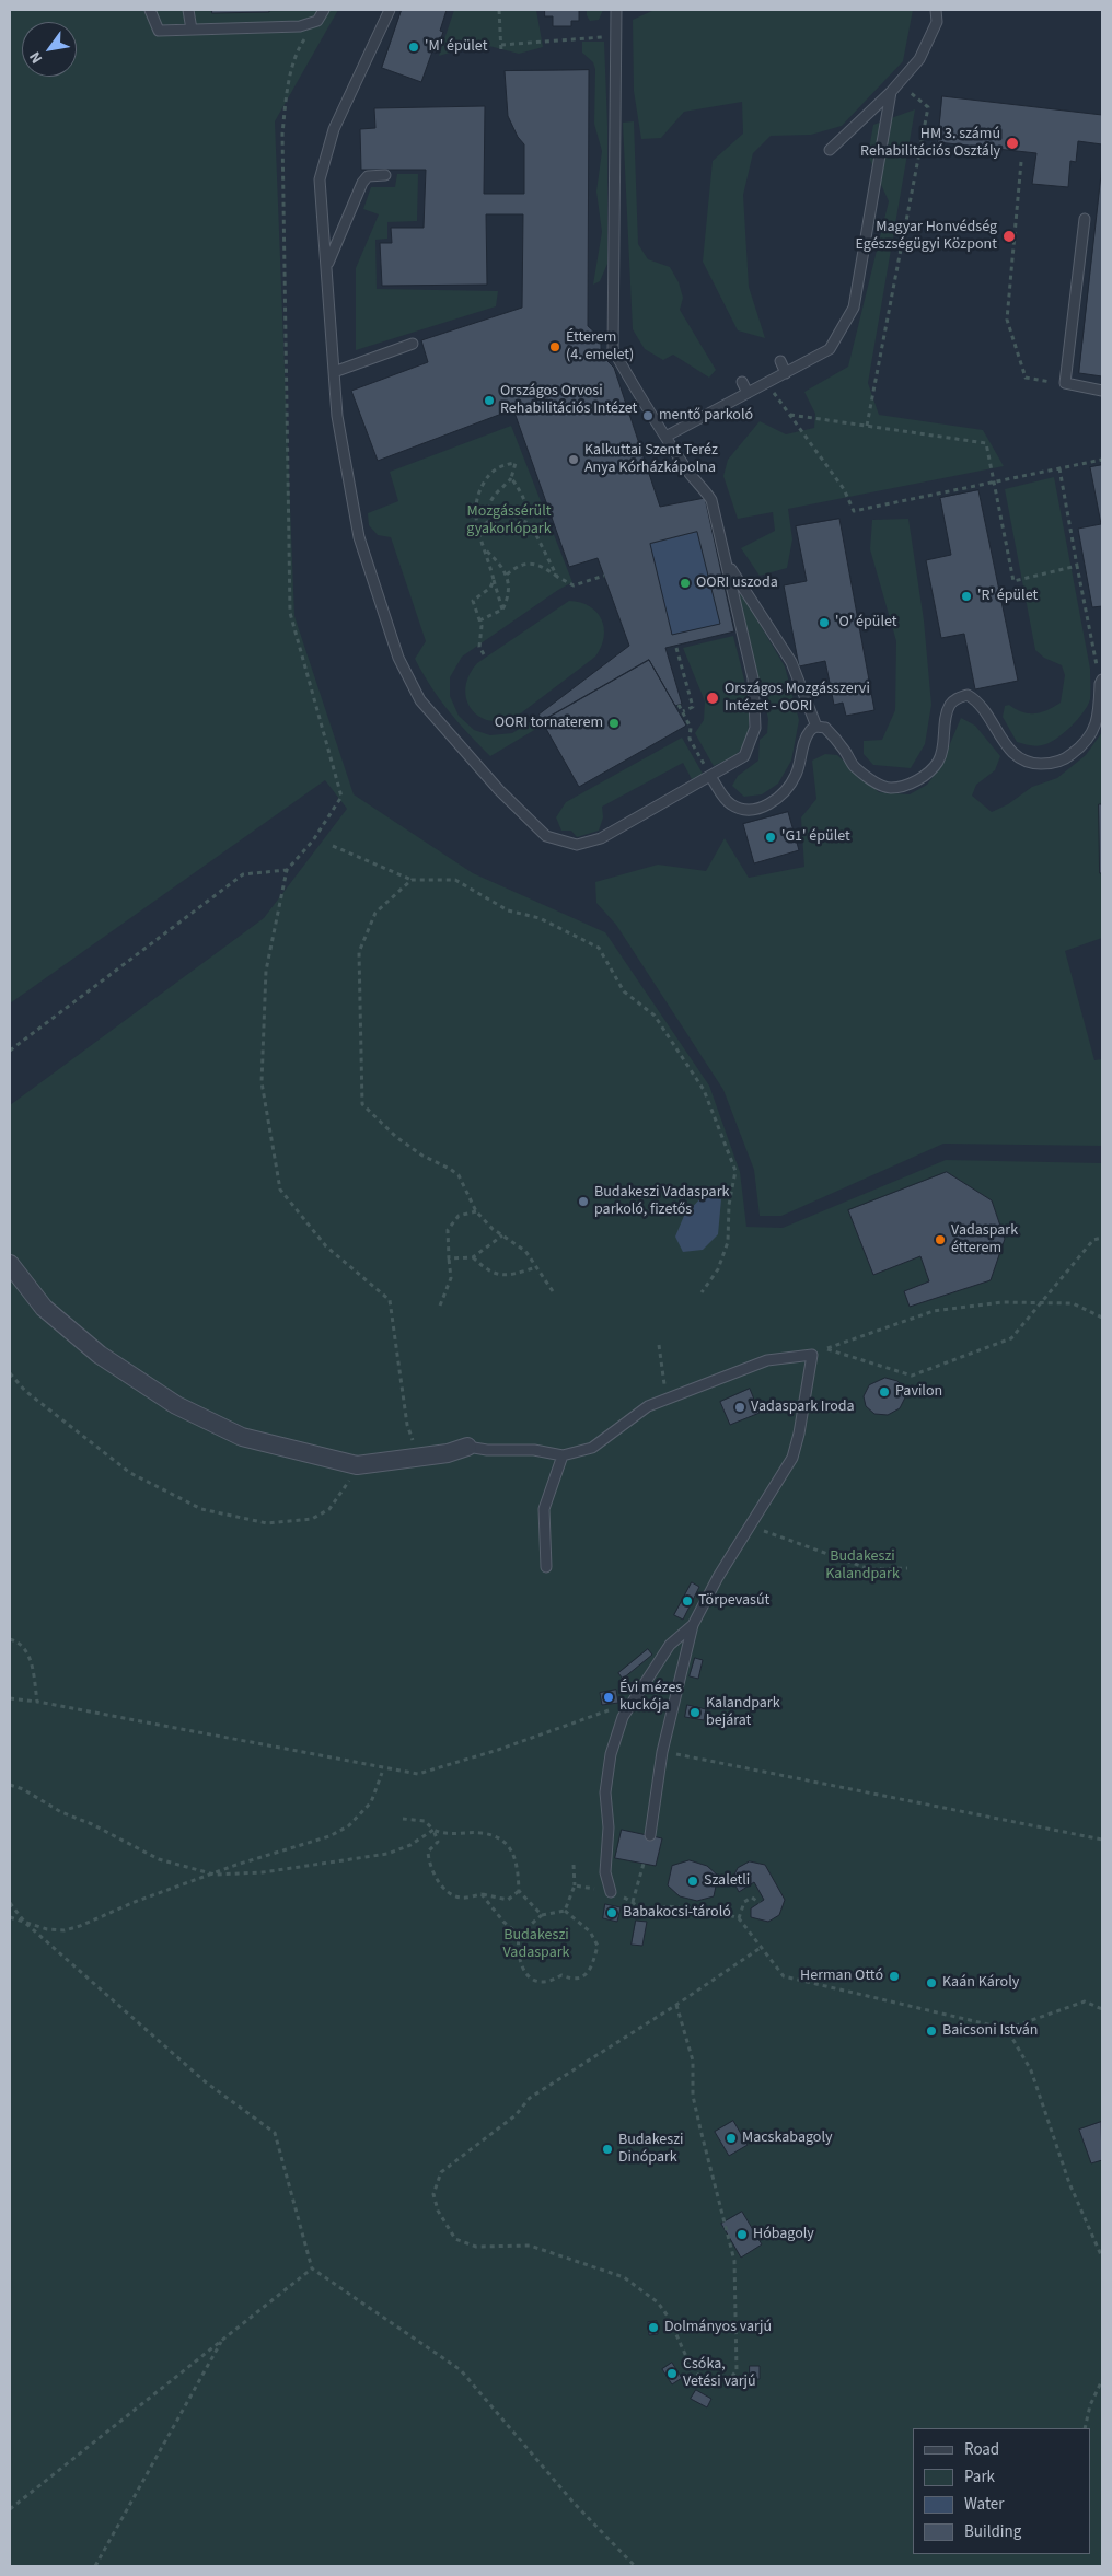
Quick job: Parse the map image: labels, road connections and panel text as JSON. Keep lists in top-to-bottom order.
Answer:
{
  "parks": ["Mozgássérült gyakorlópark", "Budakeszi Kalandpark", "Budakeszi Vadaspark"],
  "places": [
    "'M' épület",
    "HM 3. számú Rehabilitációs Osztály",
    "Magyar Honvédség Egészségügyi Központ",
    "Étterem (4. emelet)",
    "Országos Orvosi Rehabilitációs Intézet",
    "mentő parkoló",
    "Kalkuttai Szent Teréz Anya Kórházkápolna",
    "OORI uszoda",
    "'R' épület",
    "'O' épület",
    "Országos Mozgásszervi Intézet - OORI",
    "OORI tornaterem",
    "'G1' épület",
    "Budakeszi Vadaspark parkoló, fizetős",
    "Vadaspark étterem",
    "Pavilon",
    "Vadaspark Iroda",
    "Törpevasút",
    "Évi mézes kuckója",
    "Kalandpark bejárat",
    "Szaletli",
    "Babakocsi-tároló",
    "Herman Ottó",
    "Kaán Károly",
    "Baicsoni István",
    "Macskabagoly",
    "Budakeszi Dinópark",
    "Hóbagoly",
    "Dolmányos varjú",
    "Csóka, Vetési varjú"
  ],
  "legend": [
    "Road",
    "Park",
    "Water",
    "Building"
  ],
  "north": "bottom left"
}
